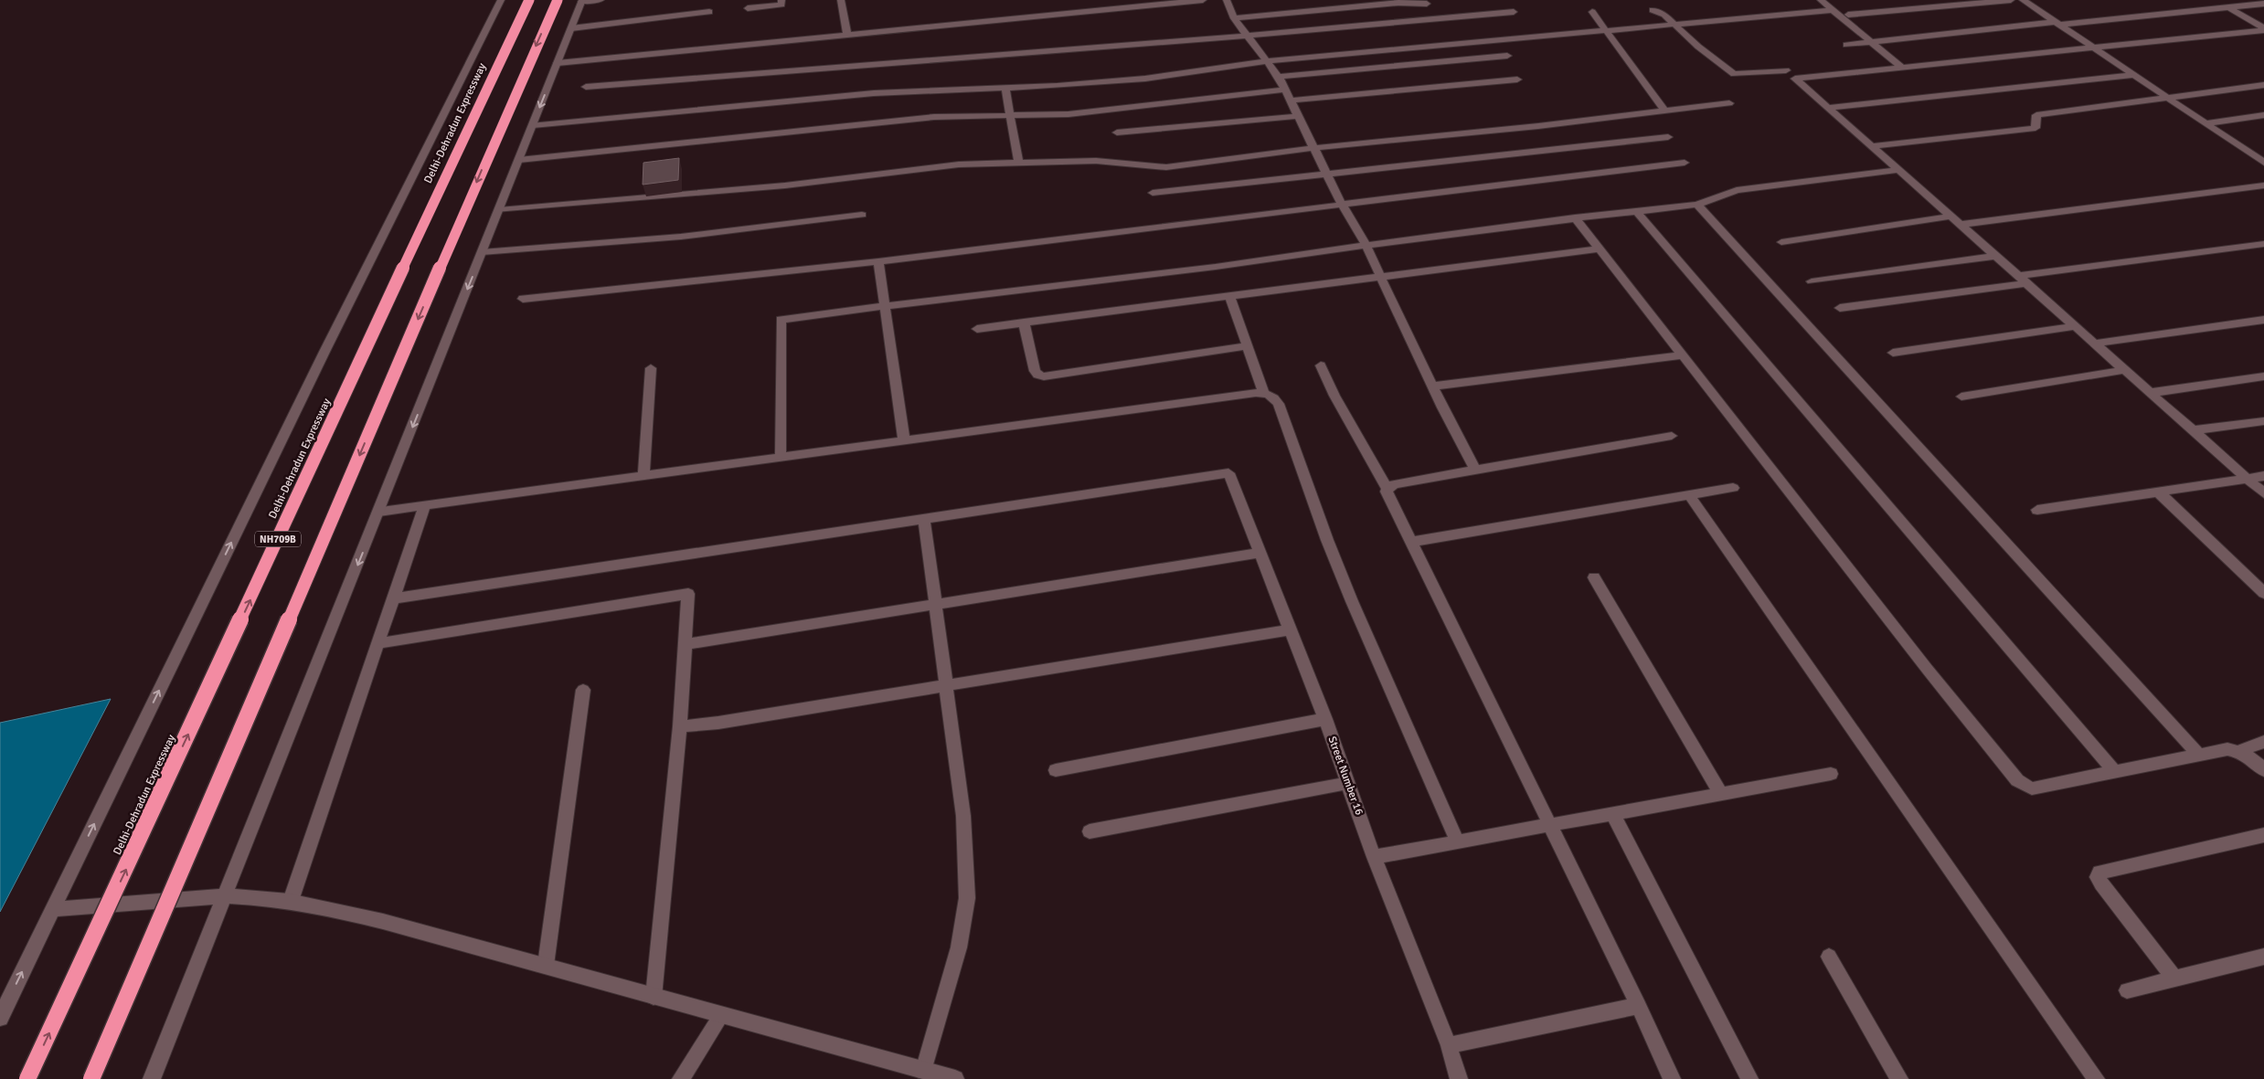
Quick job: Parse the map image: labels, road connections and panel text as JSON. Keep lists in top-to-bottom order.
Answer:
{
  "streets": {
    "highway": ["Delhi-Dehradun Expressway", "NH709B"],
    "street": ["Street Number 16"]
  }
}
